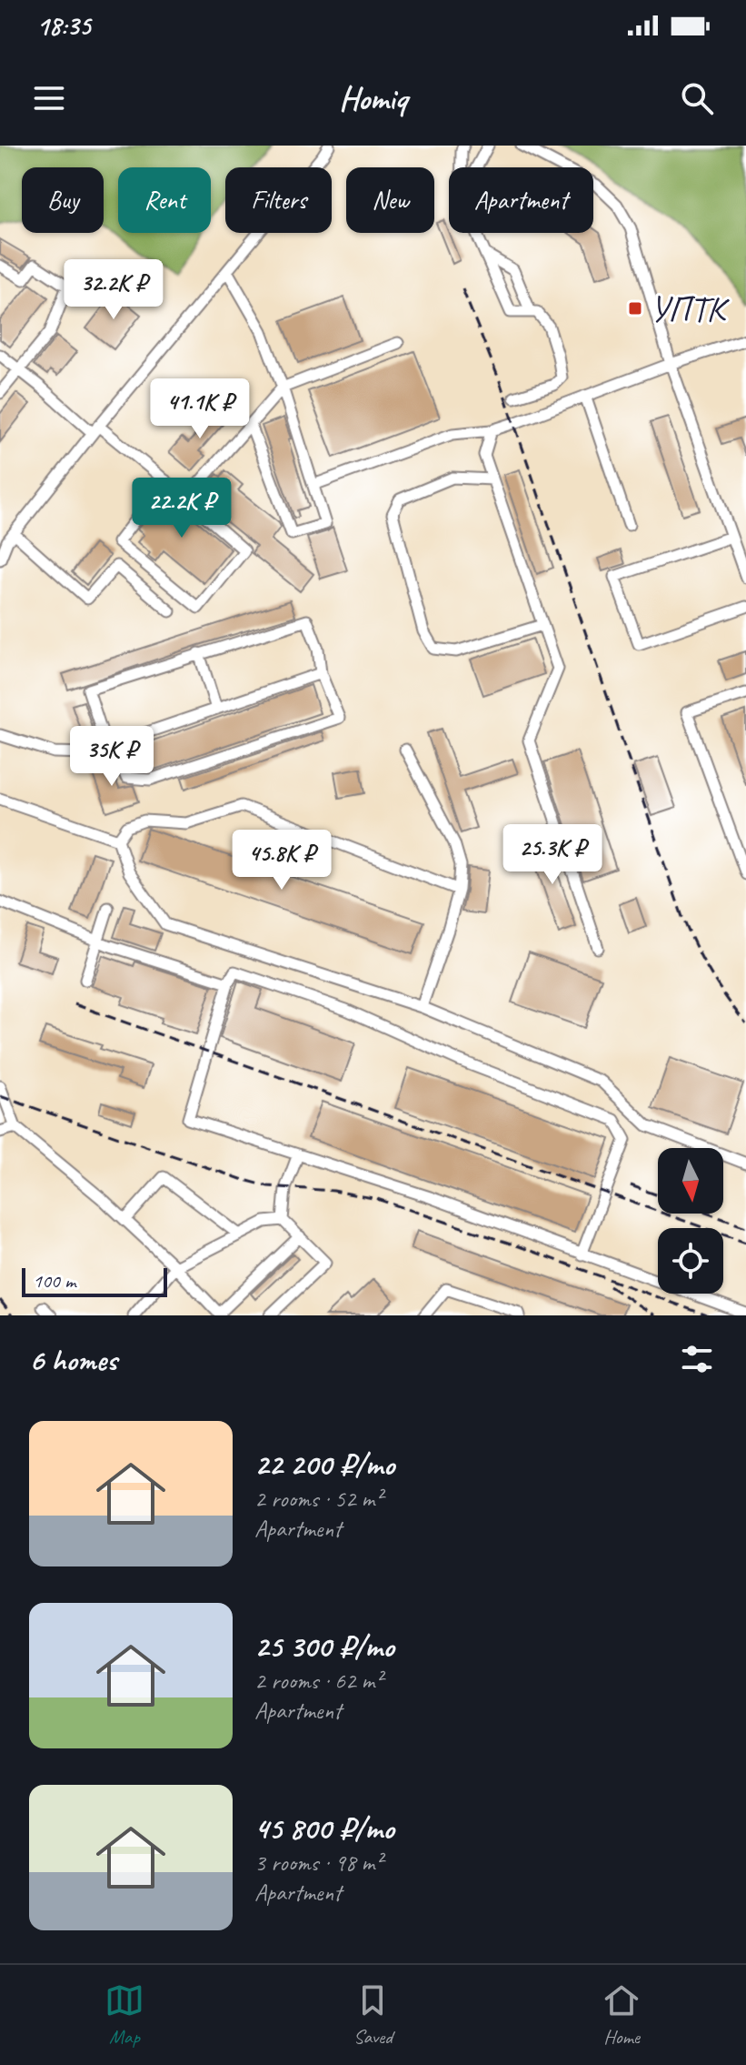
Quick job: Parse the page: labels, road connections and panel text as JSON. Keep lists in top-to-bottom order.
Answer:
{
  "places": {
    "transit": ["УПТК"]
  },
  "scale_bar": "100 m",
  "north": "bottom",
  "page": {
    "status": "18:35",
    "header": "Homiq",
    "chip": [
      "Buy",
      "Rent",
      "Filters",
      "New",
      "Apartment"
    ],
    "price": [
      "32.2K ₽",
      "41.1K ₽",
      "22.2K ₽",
      "35K ₽",
      "25.3K ₽",
      "45.8K ₽"
    ],
    "scale": "100 m",
    "heading": "6 homes",
    "list": [
      {
        "name": "22 200 ₽/mo",
        "note": "2 rooms · 52 m² · Apartment"
      },
      {
        "name": "25 300 ₽/mo",
        "note": "2 rooms · 62 m² · Apartment"
      },
      {
        "name": "45 800 ₽/mo",
        "note": "3 rooms · 98 m² · Apartment"
      }
    ],
    "tabs": ["Map", "Saved", "Home"]
  }
}
